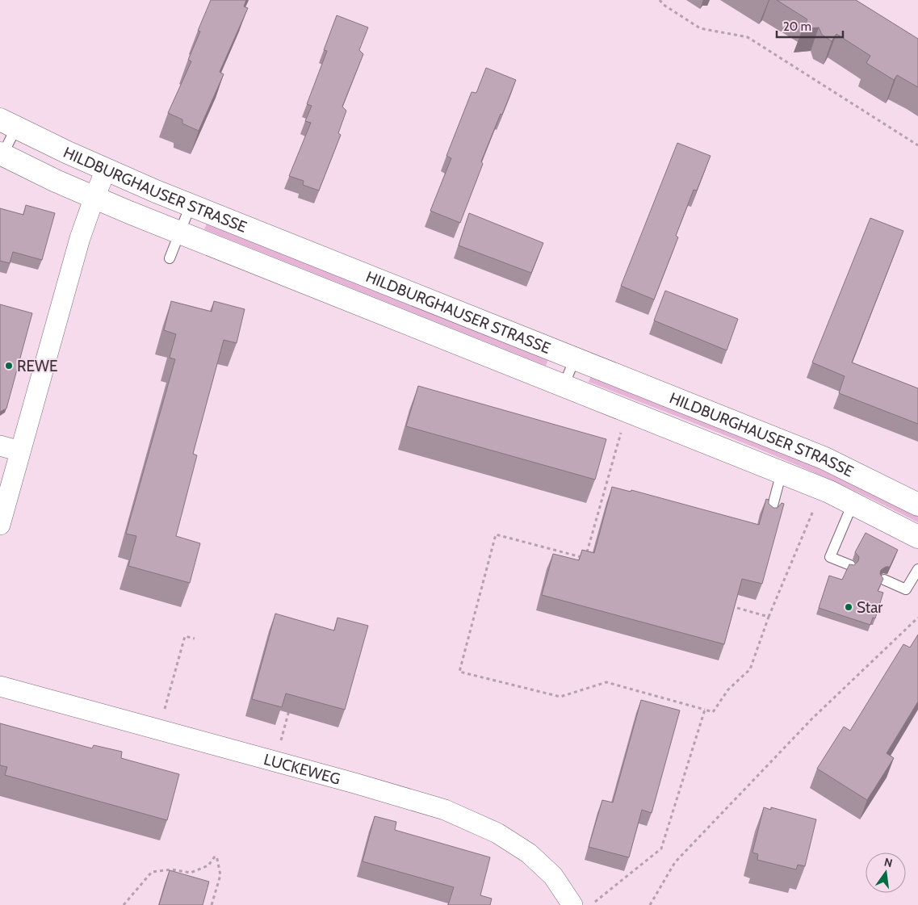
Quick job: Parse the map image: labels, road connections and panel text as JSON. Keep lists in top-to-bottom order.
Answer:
{
  "streets": {
    "main road": ["HILDBURGHAUSER STRASSE"],
    "street": ["LUCKEWEG"]
  },
  "places": ["REWE", "Star"],
  "scale_bar": "20 m",
  "north": "top"
}
